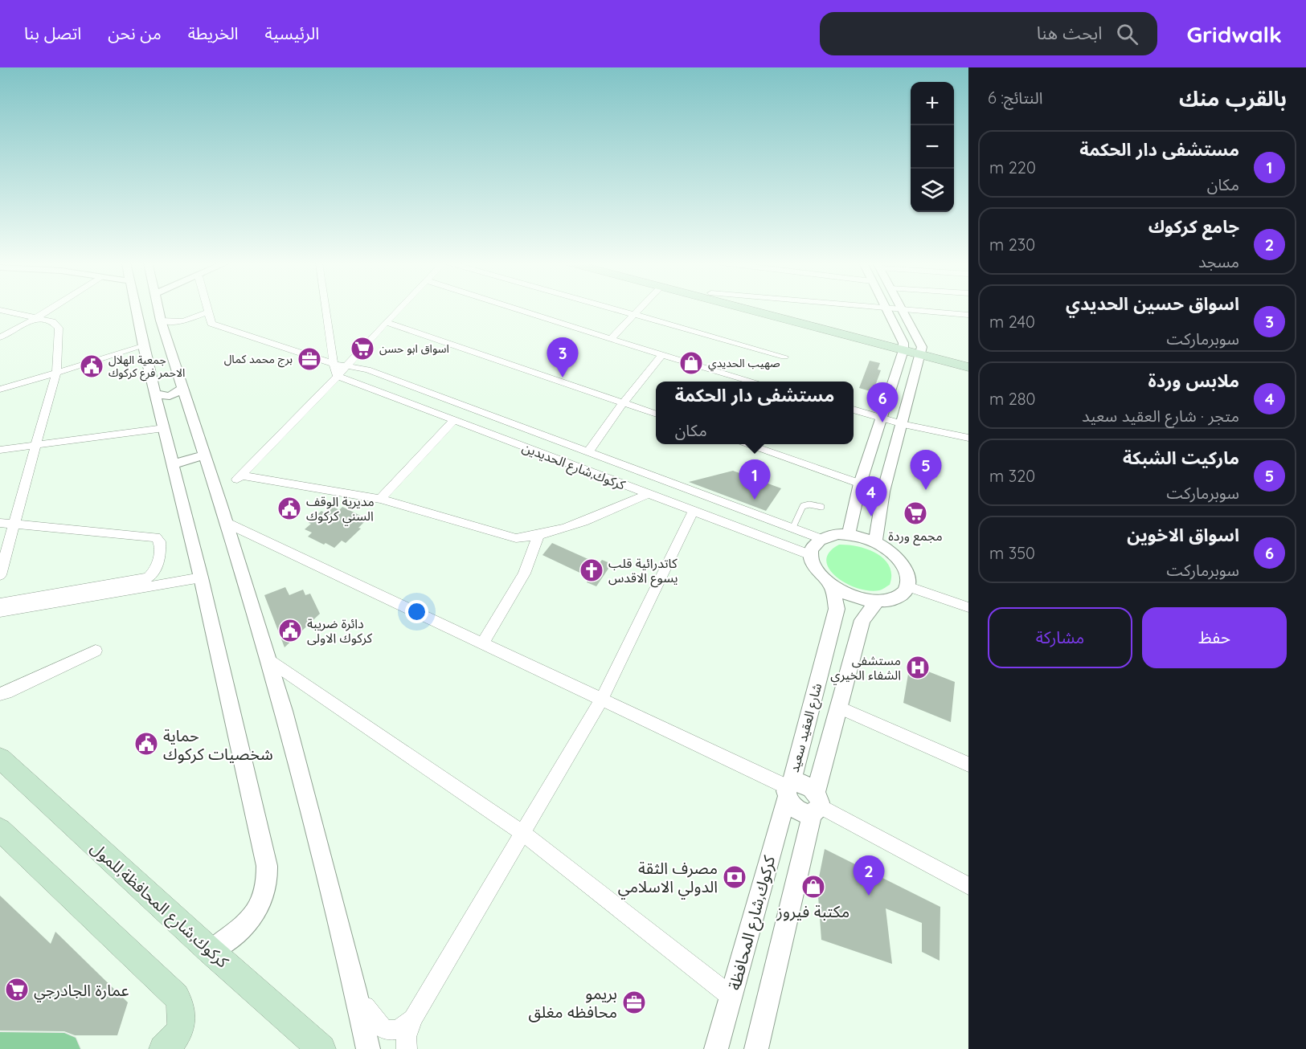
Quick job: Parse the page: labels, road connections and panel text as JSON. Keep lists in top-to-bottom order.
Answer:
{
  "streets": {
    "main road": ["كركوك,شارع المحافظة,للمول"],
    "street": ["كركوك,شارع الحديدين", "شارع العقيد سعيد", "كركوك,شارع المحافظة"]
  },
  "crossings": [
    ["كركوك,شارع الحديدين", "شارع العقيد سعيد"],
    ["شارع العقيد سعيد", "كركوك,شارع المحافظة"]
  ],
  "places": {
    "supermarket": ["اسواق ابو حسن", "مجمع وردة", "عمارة الجادرجي"],
    "office": ["برج محمد كمال", "بريمو محافظه مغلق"],
    "shop": ["صهيب الحديدي", "مكتبة فيروز"],
    "public building": [
      "جمعية الهلال الاحمر فرع كركوك",
      "مديرية الوقف السني كركوك",
      "دائرة ضريبة كركوك الاولى",
      "حماية شخصيات كركوك"
    ],
    "church": ["كاتدرائية قلب يسوع الاقدس"],
    "hospital": ["مستشفى الشفاء الخيري"],
    "bank": ["مصرف الثقة الدولي الاسلامي"]
  },
  "page": {
    "header": "Gridwalk",
    "search": "ابحث هنا",
    "nav": [
      "الرئيسية",
      "الخريطة",
      "من نحن",
      "اتصل بنا"
    ],
    "heading": ["بالقرب منك", "النتائج: 6"],
    "map_buttons": ["+", "−"],
    "list": [
      {
        "mark": "1",
        "name": "مستشفى دار الحكمة",
        "note": "مكان",
        "value": "220 m"
      },
      {
        "mark": "2",
        "name": "جامع كركوك",
        "note": "مسجد",
        "value": "230 m"
      },
      {
        "mark": "3",
        "name": "اسواق حسين الحديدي",
        "note": "سوبرماركت",
        "value": "240 m"
      },
      {
        "mark": "4",
        "name": "ملابس وردة",
        "note": "متجر · شارع العقيد سعيد",
        "value": "280 m"
      },
      {
        "mark": "5",
        "name": "ماركيت الشبكة",
        "note": "سوبرماركت",
        "value": "320 m"
      },
      {
        "mark": "6",
        "name": "اسواق الاخوين",
        "note": "سوبرماركت",
        "value": "350 m"
      }
    ],
    "pins": [
      "3",
      "6",
      "5",
      "1",
      "4",
      "2"
    ],
    "popup": ["مستشفى دار الحكمة", "مكان"],
    "buttons": ["حفظ", "مشاركة"]
  }
}
